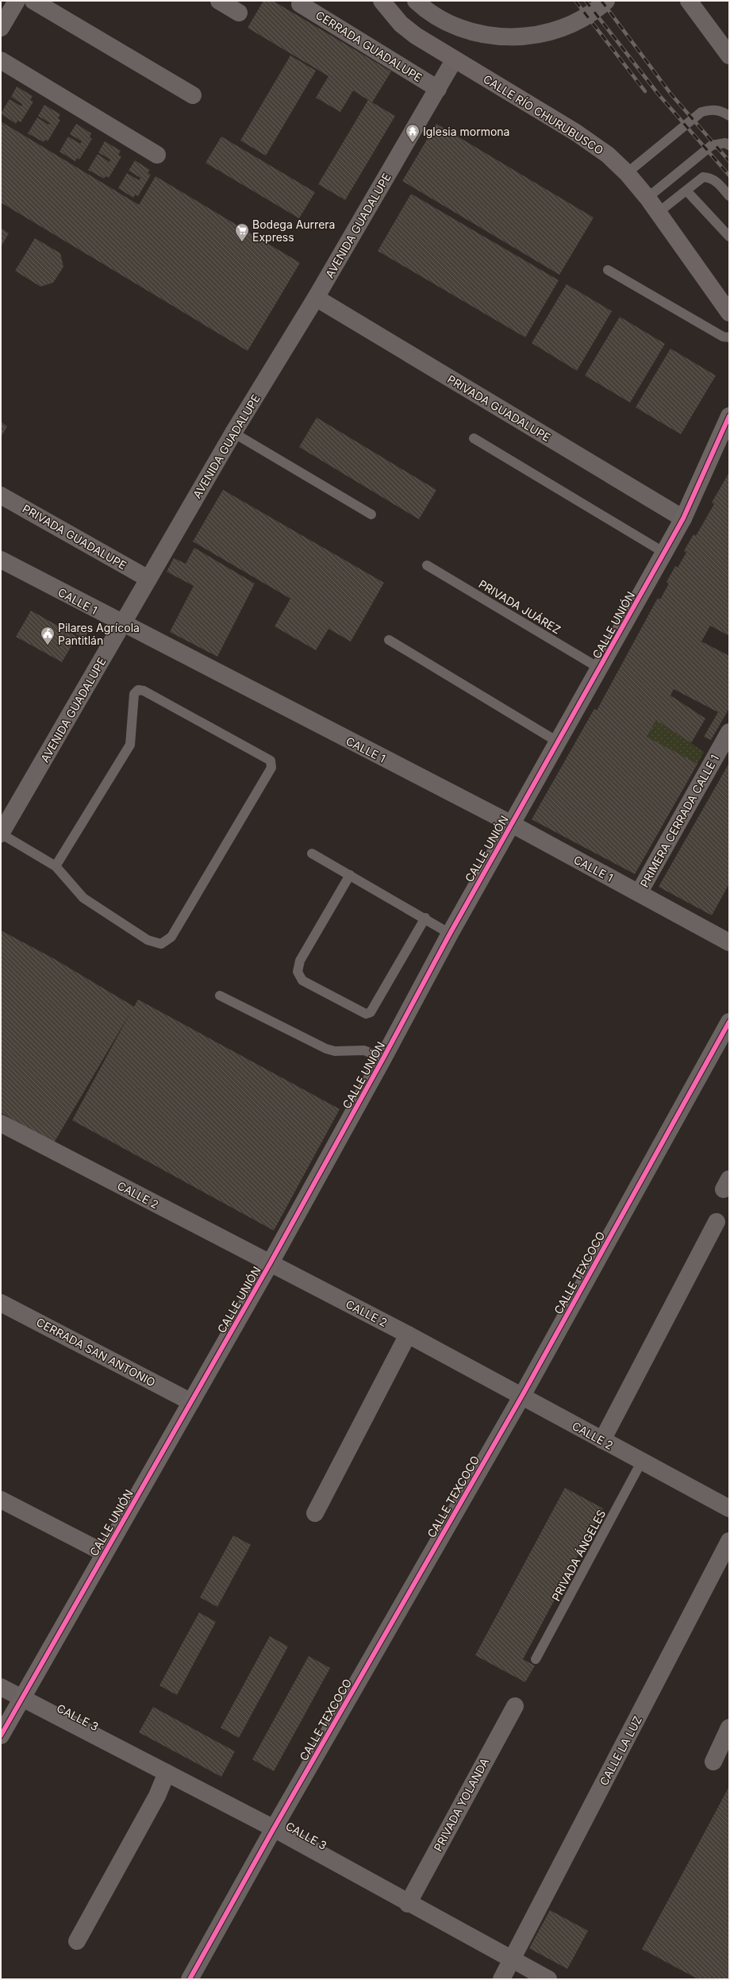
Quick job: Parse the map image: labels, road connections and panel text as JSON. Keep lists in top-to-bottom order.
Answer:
{
  "streets": {
    "street": [
      "CERRADA GUADALUPE",
      "CALLE RÍO CHURUBUSCO",
      "AVENIDA GUADALUPE",
      "PRIVADA GUADALUPE",
      "CALLE 1",
      "CALLE UNIÓN",
      "PRIMERA CERRADA CALLE 1",
      "CALLE 2",
      "CALLE TEXCOCO",
      "CERRADA SAN ANTONIO",
      "CALLE 3",
      "CALLE LA LUZ",
      "PRIVADA YOLANDA"
    ],
    "lane": ["PRIVADA JUÁREZ", "PRIVADA ÁNGELES"]
  },
  "crossings": [
    ["CERRADA GUADALUPE", "AVENIDA GUADALUPE"],
    ["CALLE RÍO CHURUBUSCO", "AVENIDA GUADALUPE"],
    ["AVENIDA GUADALUPE", "PRIVADA GUADALUPE"],
    ["AVENIDA GUADALUPE", "CALLE 1"],
    ["PRIVADA GUADALUPE", "CALLE UNIÓN"],
    ["CALLE 1", "CALLE UNIÓN"],
    ["CALLE 1", "PRIMERA CERRADA CALLE 1"],
    ["PRIVADA JUÁREZ", "CALLE UNIÓN"],
    ["CALLE UNIÓN", "CALLE 2"],
    ["CALLE UNIÓN", "CERRADA SAN ANTONIO"],
    ["CALLE UNIÓN", "CALLE 3"],
    ["CALLE 2", "CALLE TEXCOCO"],
    ["CALLE 2", "PRIVADA ÁNGELES"],
    ["CALLE TEXCOCO", "CALLE 3"],
    ["CALLE 3", "CALLE LA LUZ"],
    ["CALLE 3", "PRIVADA YOLANDA"]
  ],
  "places": {
    "temple": ["Iglesia mormona"],
    "supermarket": ["Bodega Aurrera Express"],
    "public building": ["Pilares Agrícola Pantitlán"]
  }
}
